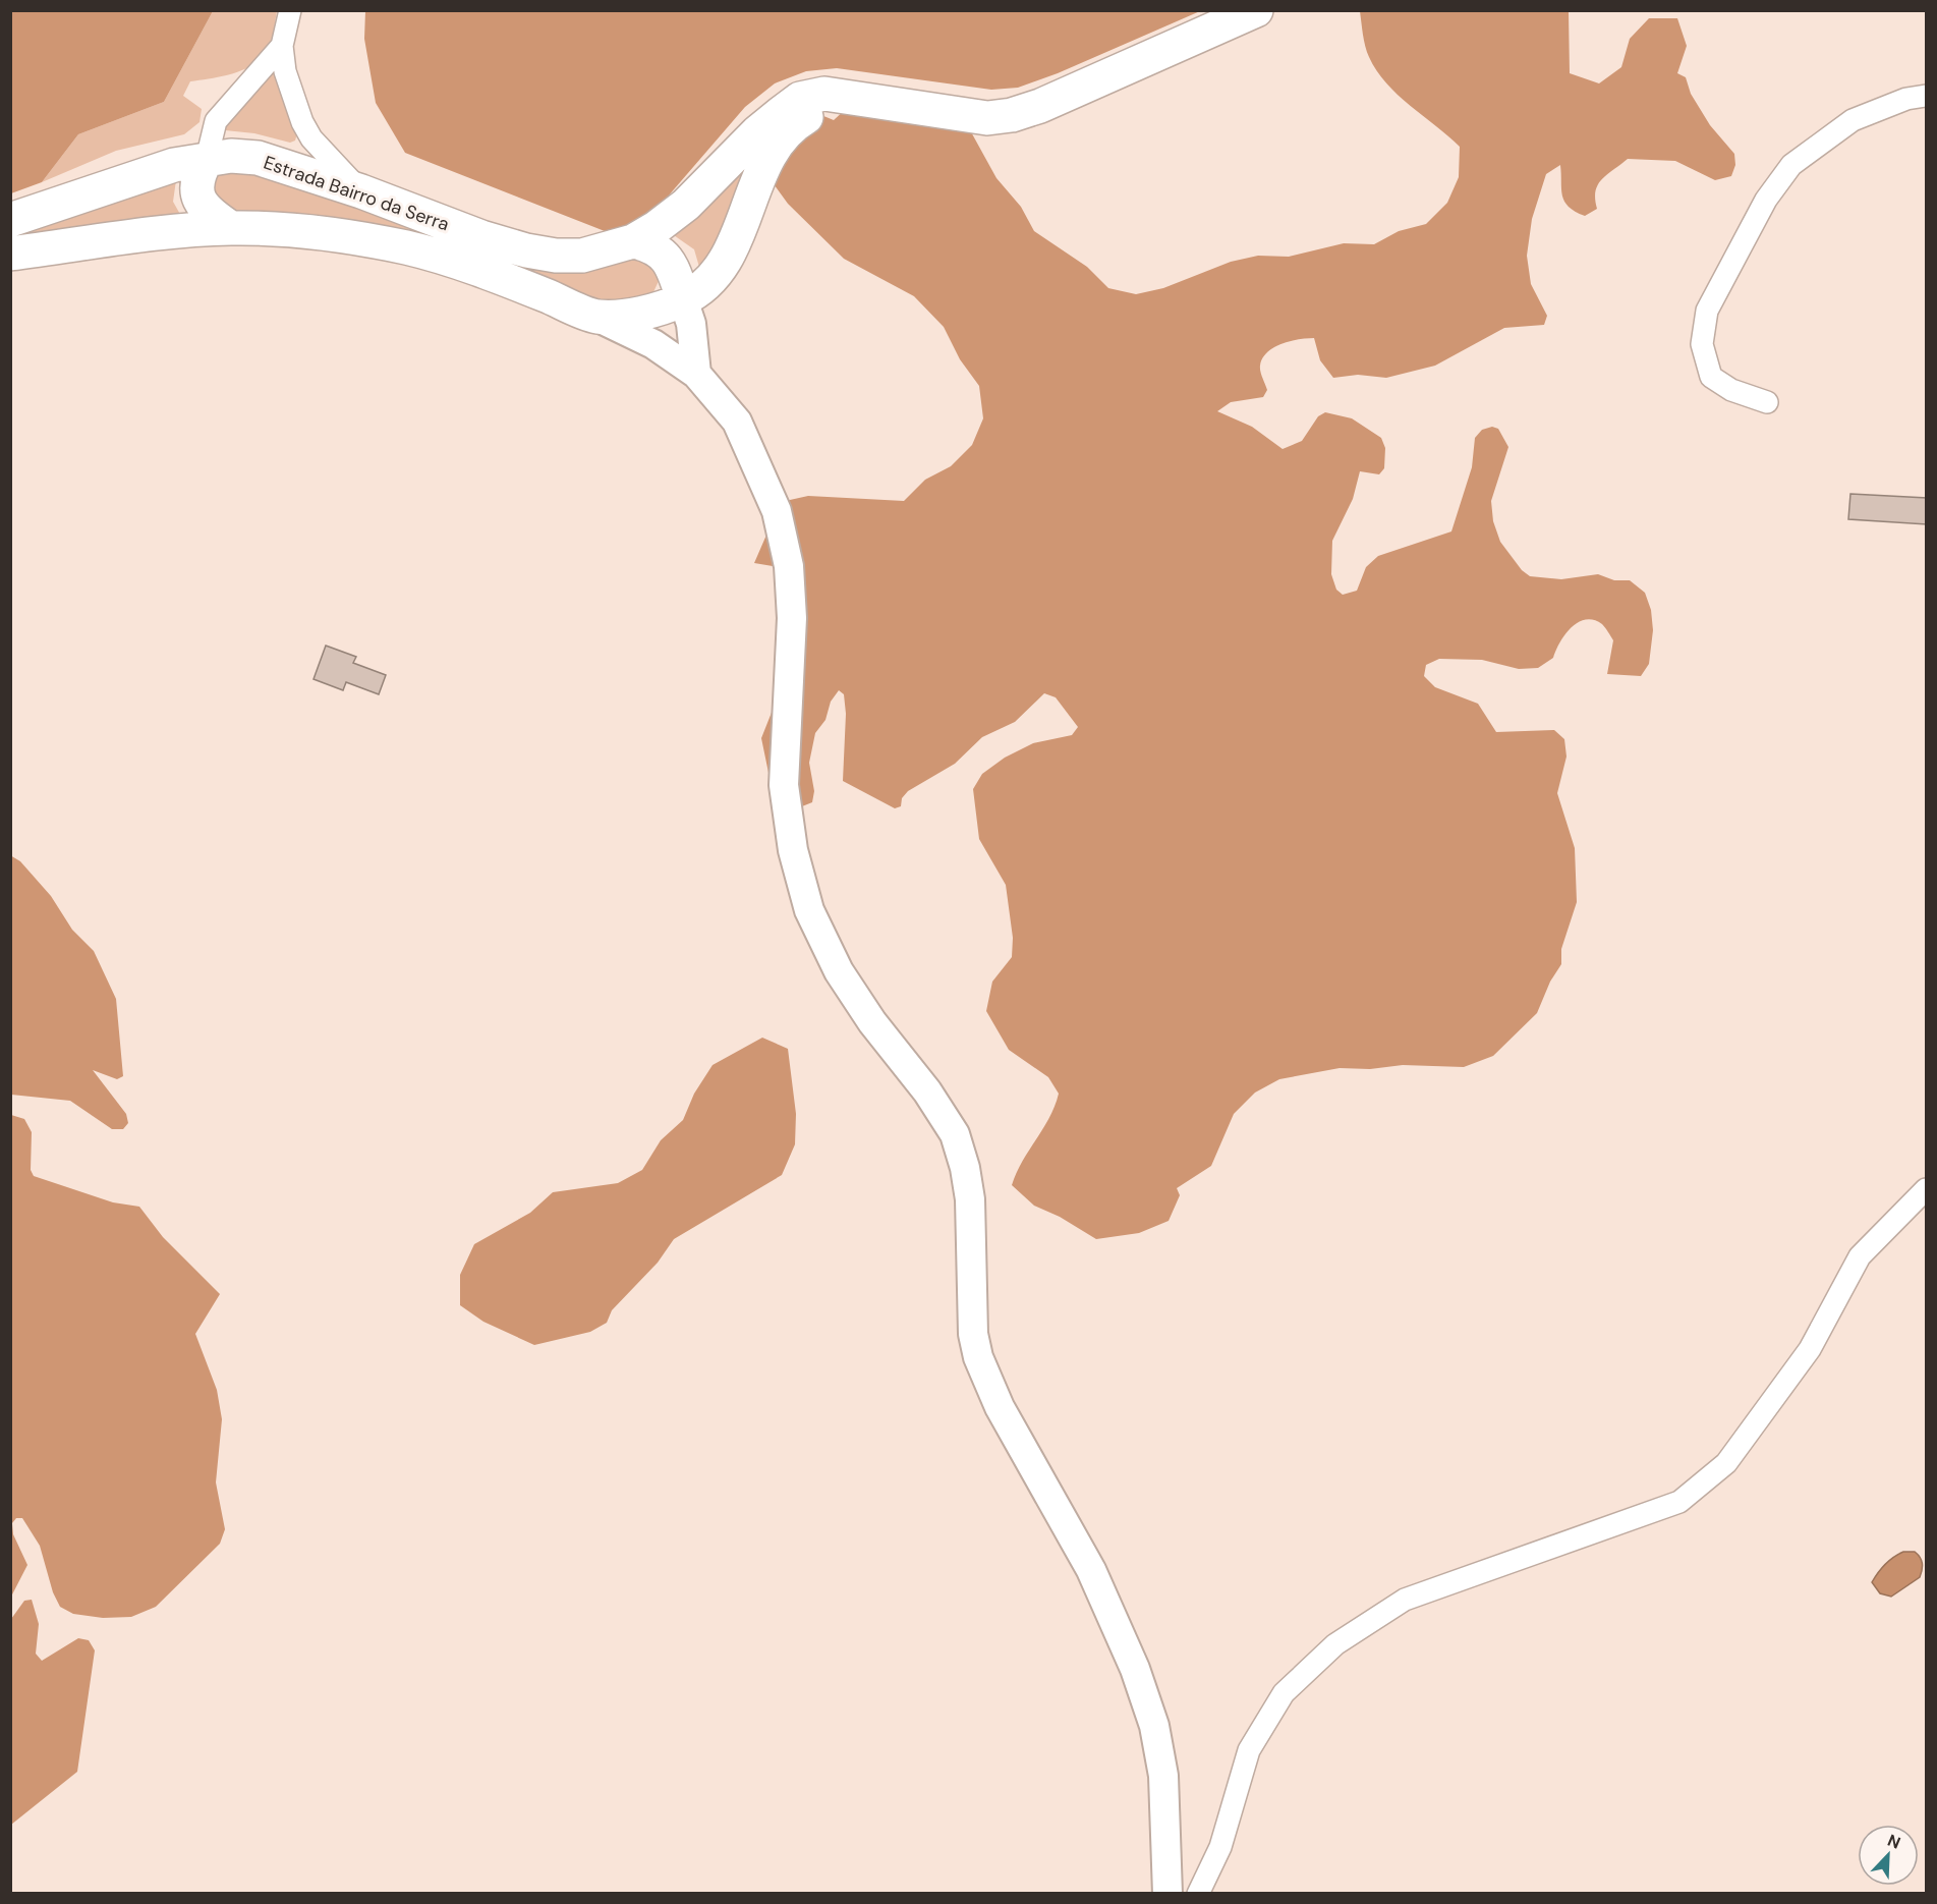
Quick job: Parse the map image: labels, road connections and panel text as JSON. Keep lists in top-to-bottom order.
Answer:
{
  "streets": {
    "main road": ["Estrada Bairro da Serra"]
  },
  "north": "top right"
}
